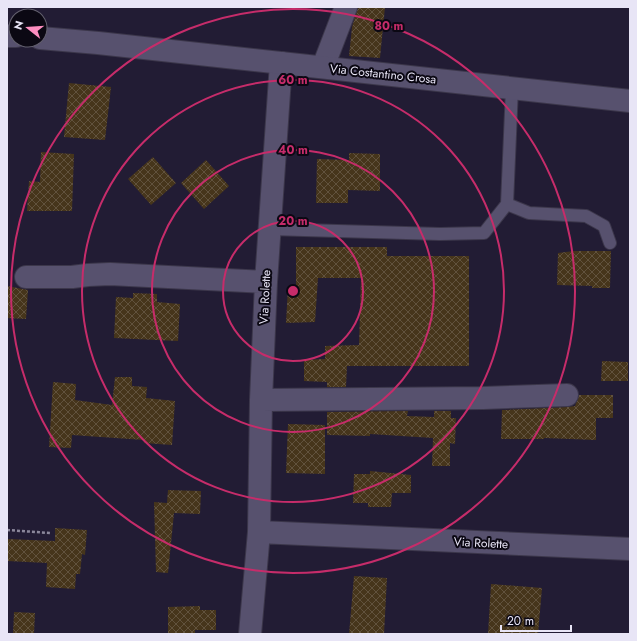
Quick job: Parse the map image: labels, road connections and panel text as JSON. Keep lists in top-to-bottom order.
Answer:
{
  "streets": {
    "street": ["Via Costantino Crosa", "Via Rolette"]
  },
  "crossings": [
    ["Via Costantino Crosa", "Via Rolette"]
  ],
  "scale_bar": "20 m",
  "north": "left",
  "rings": [
    "80 m",
    "60 m",
    "40 m",
    "20 m"
  ]
}
